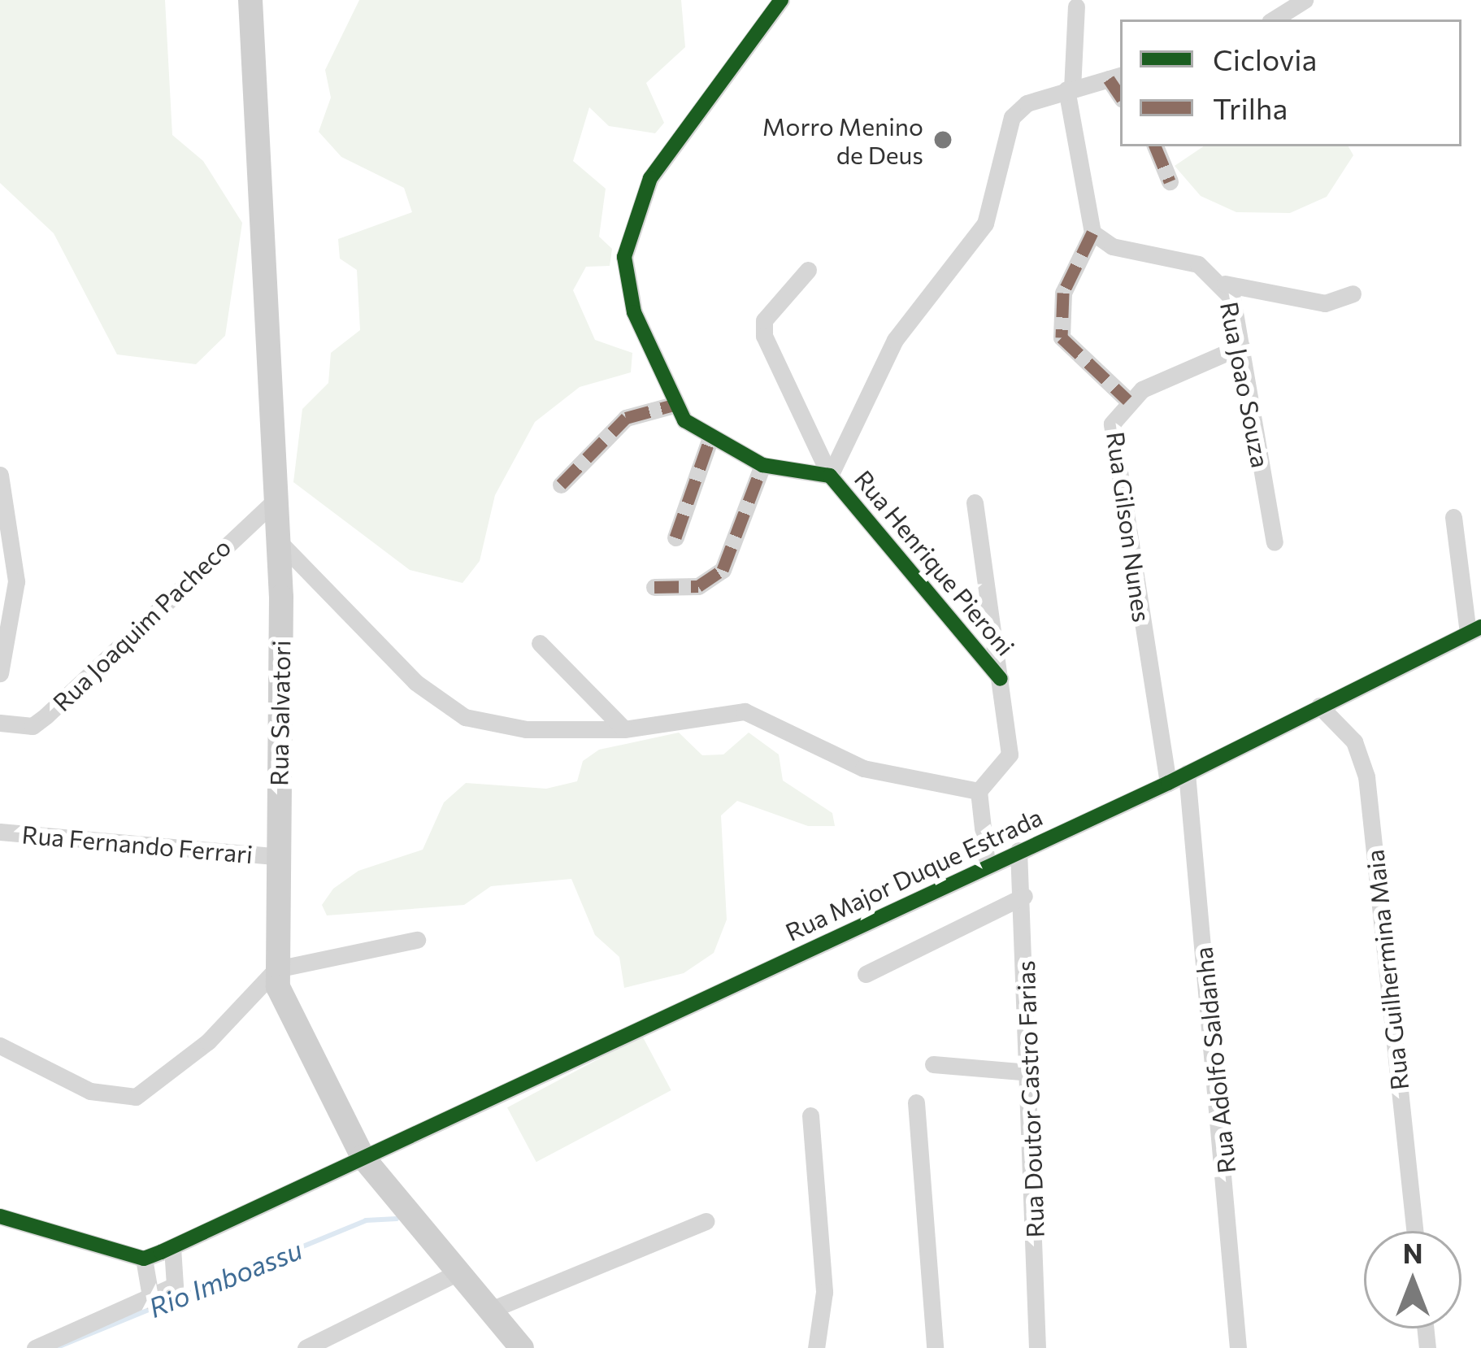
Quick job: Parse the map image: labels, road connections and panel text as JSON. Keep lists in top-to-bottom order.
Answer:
{
  "streets": {
    "main road": ["Rua Salvatori"],
    "street": [
      "Rua Joao Souza",
      "Rua Gilson Nunes",
      "Rua Henrique Pieroni",
      "Rua Joaquim Pacheco",
      "Rua Fernando Ferrari",
      "Rua Major Duque Estrada",
      "Rua Guilhermina Maia",
      "Rua Adolfo Saldanha",
      "Rua Doutor Castro Farias"
    ]
  },
  "crossings": [
    ["Rua Joao Souza", "Rua Gilson Nunes"],
    ["Rua Gilson Nunes", "Rua Major Duque Estrada"],
    ["Rua Joaquim Pacheco", "Rua Salvatori"],
    ["Rua Salvatori", "Rua Fernando Ferrari"],
    ["Rua Salvatori", "Rua Major Duque Estrada"],
    ["Rua Major Duque Estrada", "Rua Guilhermina Maia"],
    ["Rua Major Duque Estrada", "Rua Adolfo Saldanha"],
    ["Rua Major Duque Estrada", "Rua Doutor Castro Farias"]
  ],
  "water": ["Rio Imboassu"],
  "places": ["Morro Menino de Deus"],
  "legend": ["Ciclovia", "Trilha"],
  "north": "top"
}
